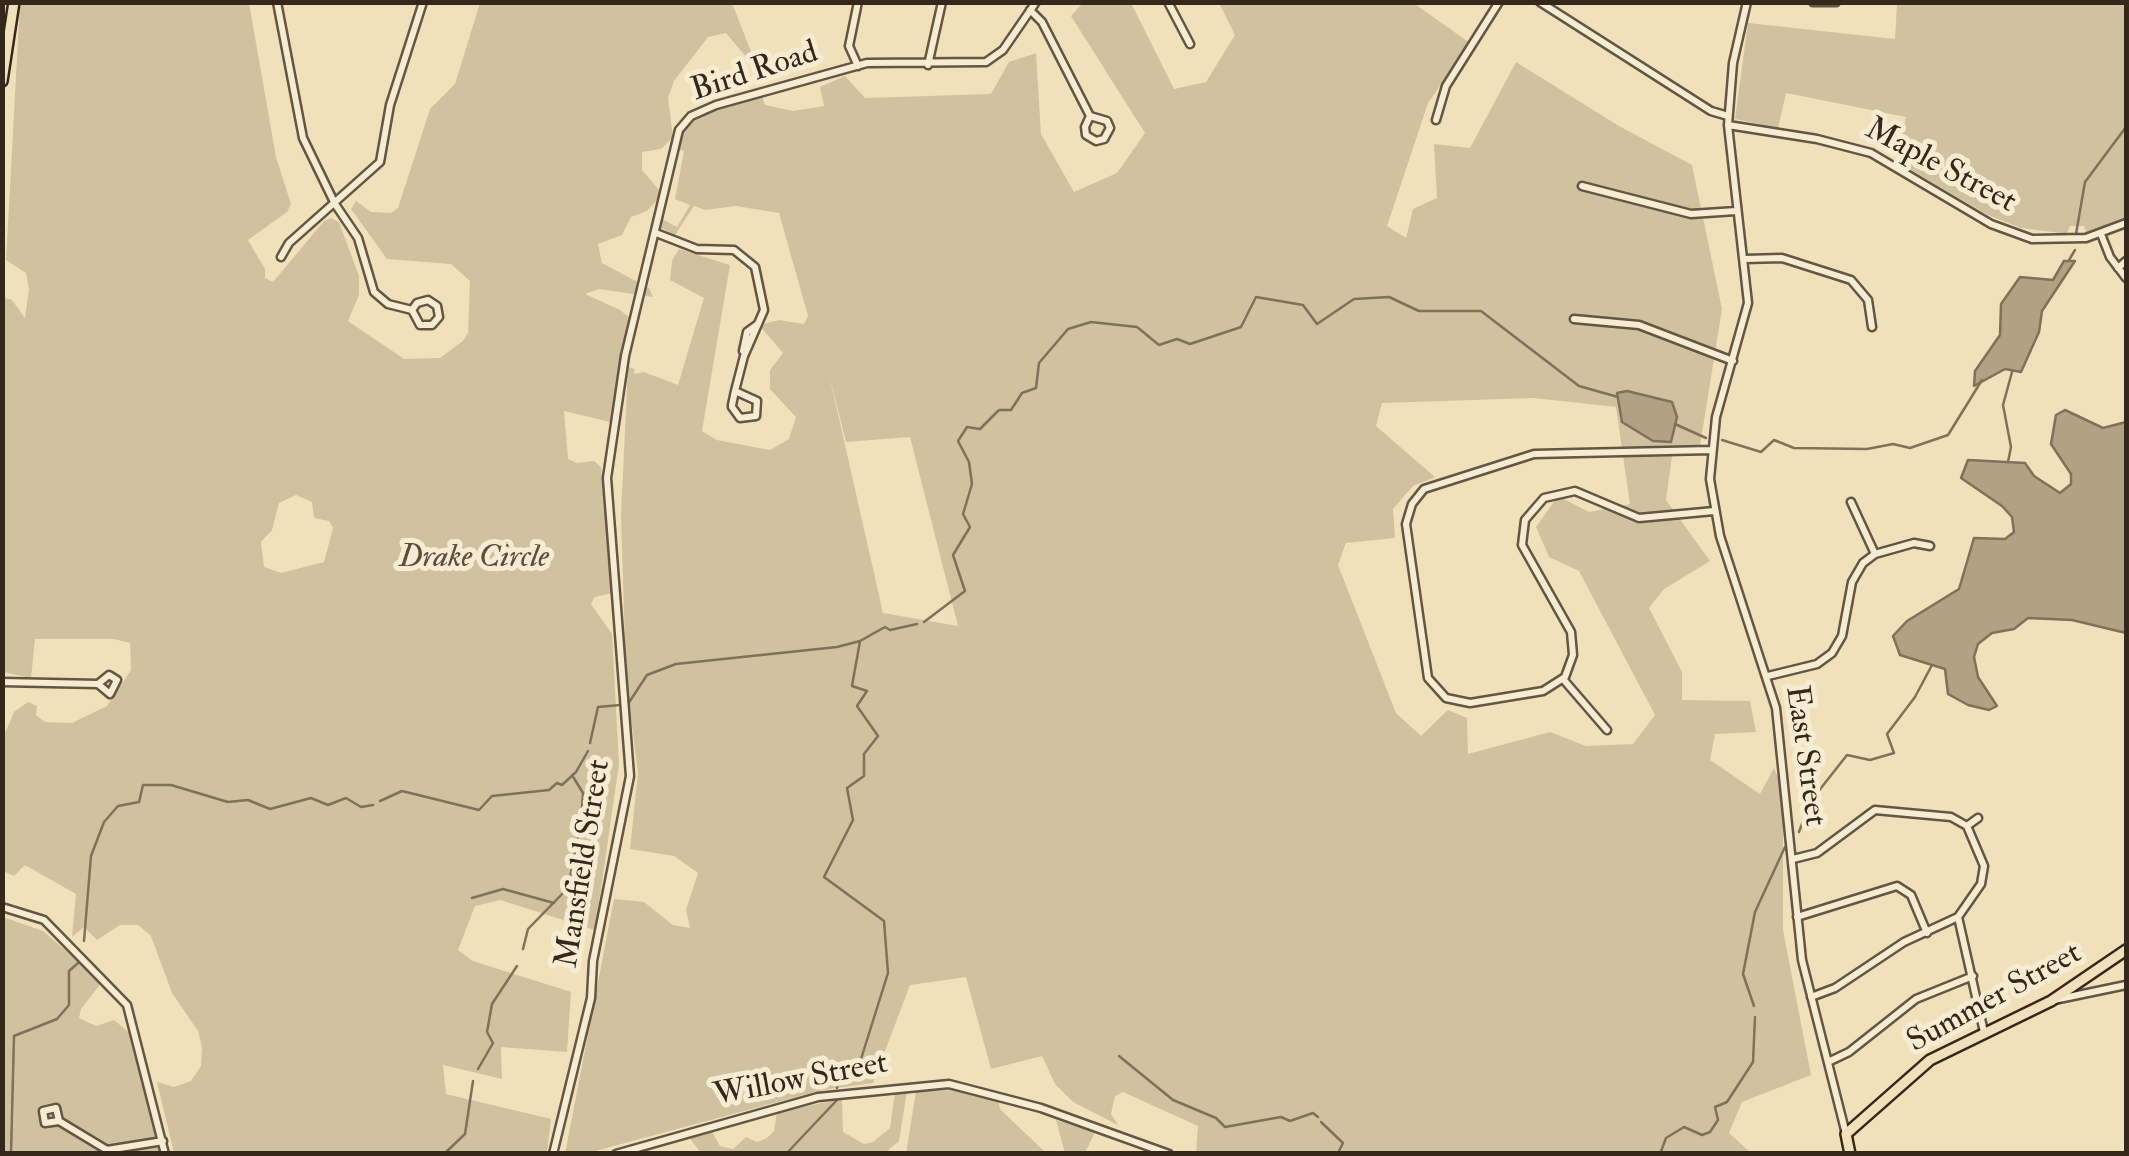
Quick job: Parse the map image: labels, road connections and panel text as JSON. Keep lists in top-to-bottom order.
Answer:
{
  "streets": {
    "main road": ["East Street", "Summer Street"],
    "street": [
      "Bird Road",
      "Maple Street",
      "Mansfield Street",
      "Willow Street"
    ]
  },
  "crossings": [
    ["Bird Road", "Mansfield Street"],
    ["Maple Street", "East Street"],
    ["East Street", "Summer Street"]
  ],
  "parks": ["Drake Circle"]
}
